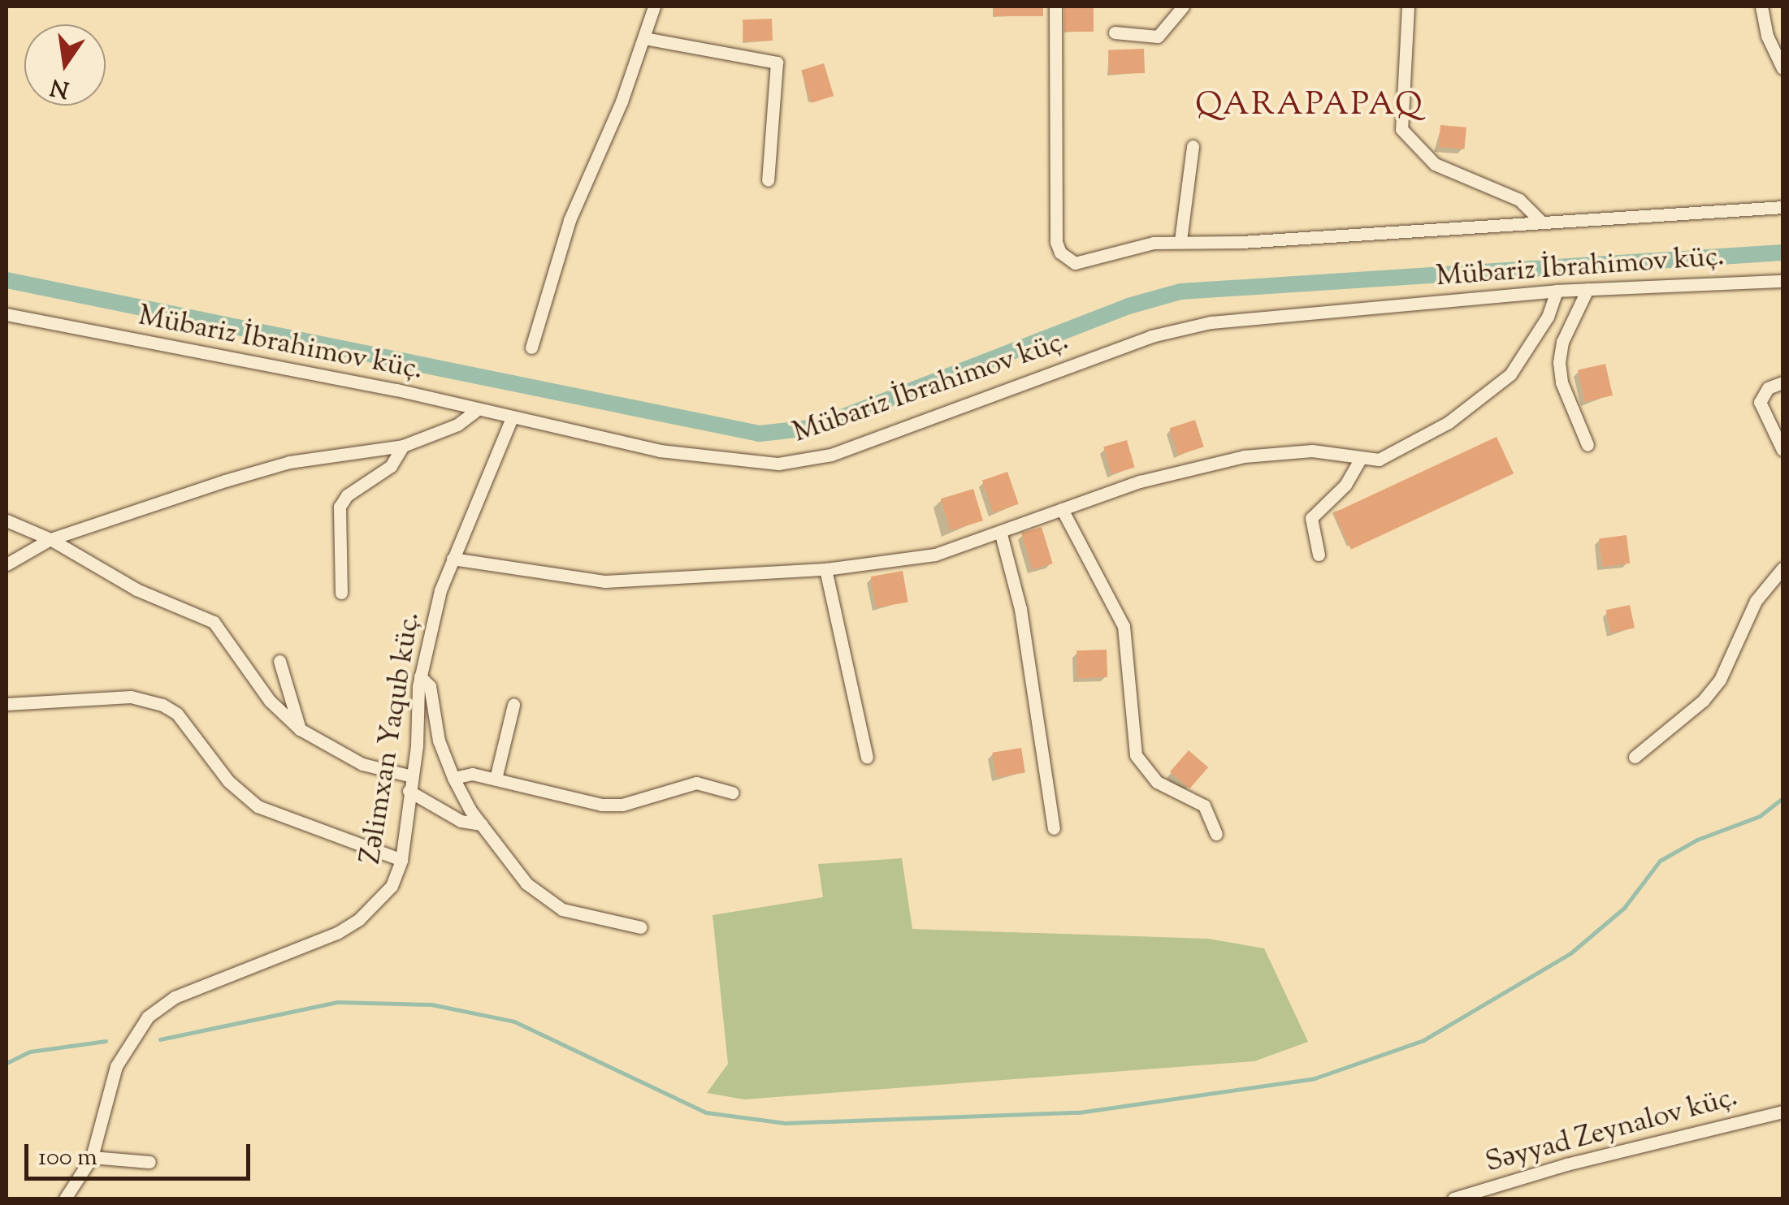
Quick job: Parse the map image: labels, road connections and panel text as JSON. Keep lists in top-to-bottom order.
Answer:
{
  "streets": {
    "street": ["Mübariz İbrahimov küç.", "Zəlimxan Yaqub küç.", "Səyyad Zeynalov küç."]
  },
  "crossings": [
    ["Mübariz İbrahimov küç.", "Zəlimxan Yaqub küç."]
  ],
  "districts": ["QARAPAPAQ"],
  "scale_bar": "100 m",
  "north": "bottom"
}
